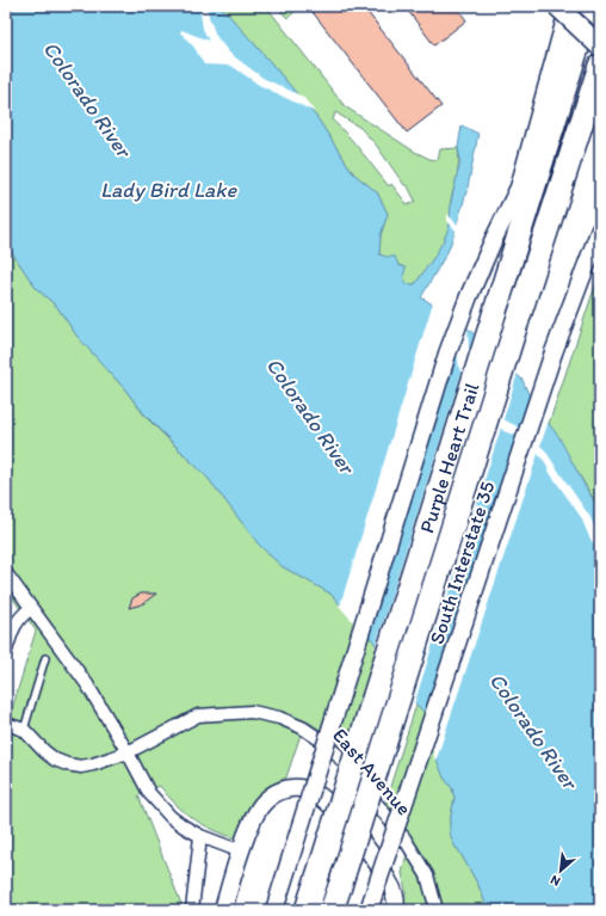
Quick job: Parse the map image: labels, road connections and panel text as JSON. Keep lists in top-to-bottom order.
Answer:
{
  "streets": {
    "highway": ["Purple Heart Trail"],
    "main road": ["South Interstate 35"],
    "street": ["East Avenue"]
  },
  "water": ["Colorado River", "Lady Bird Lake"],
  "north": "bottom left"
}
